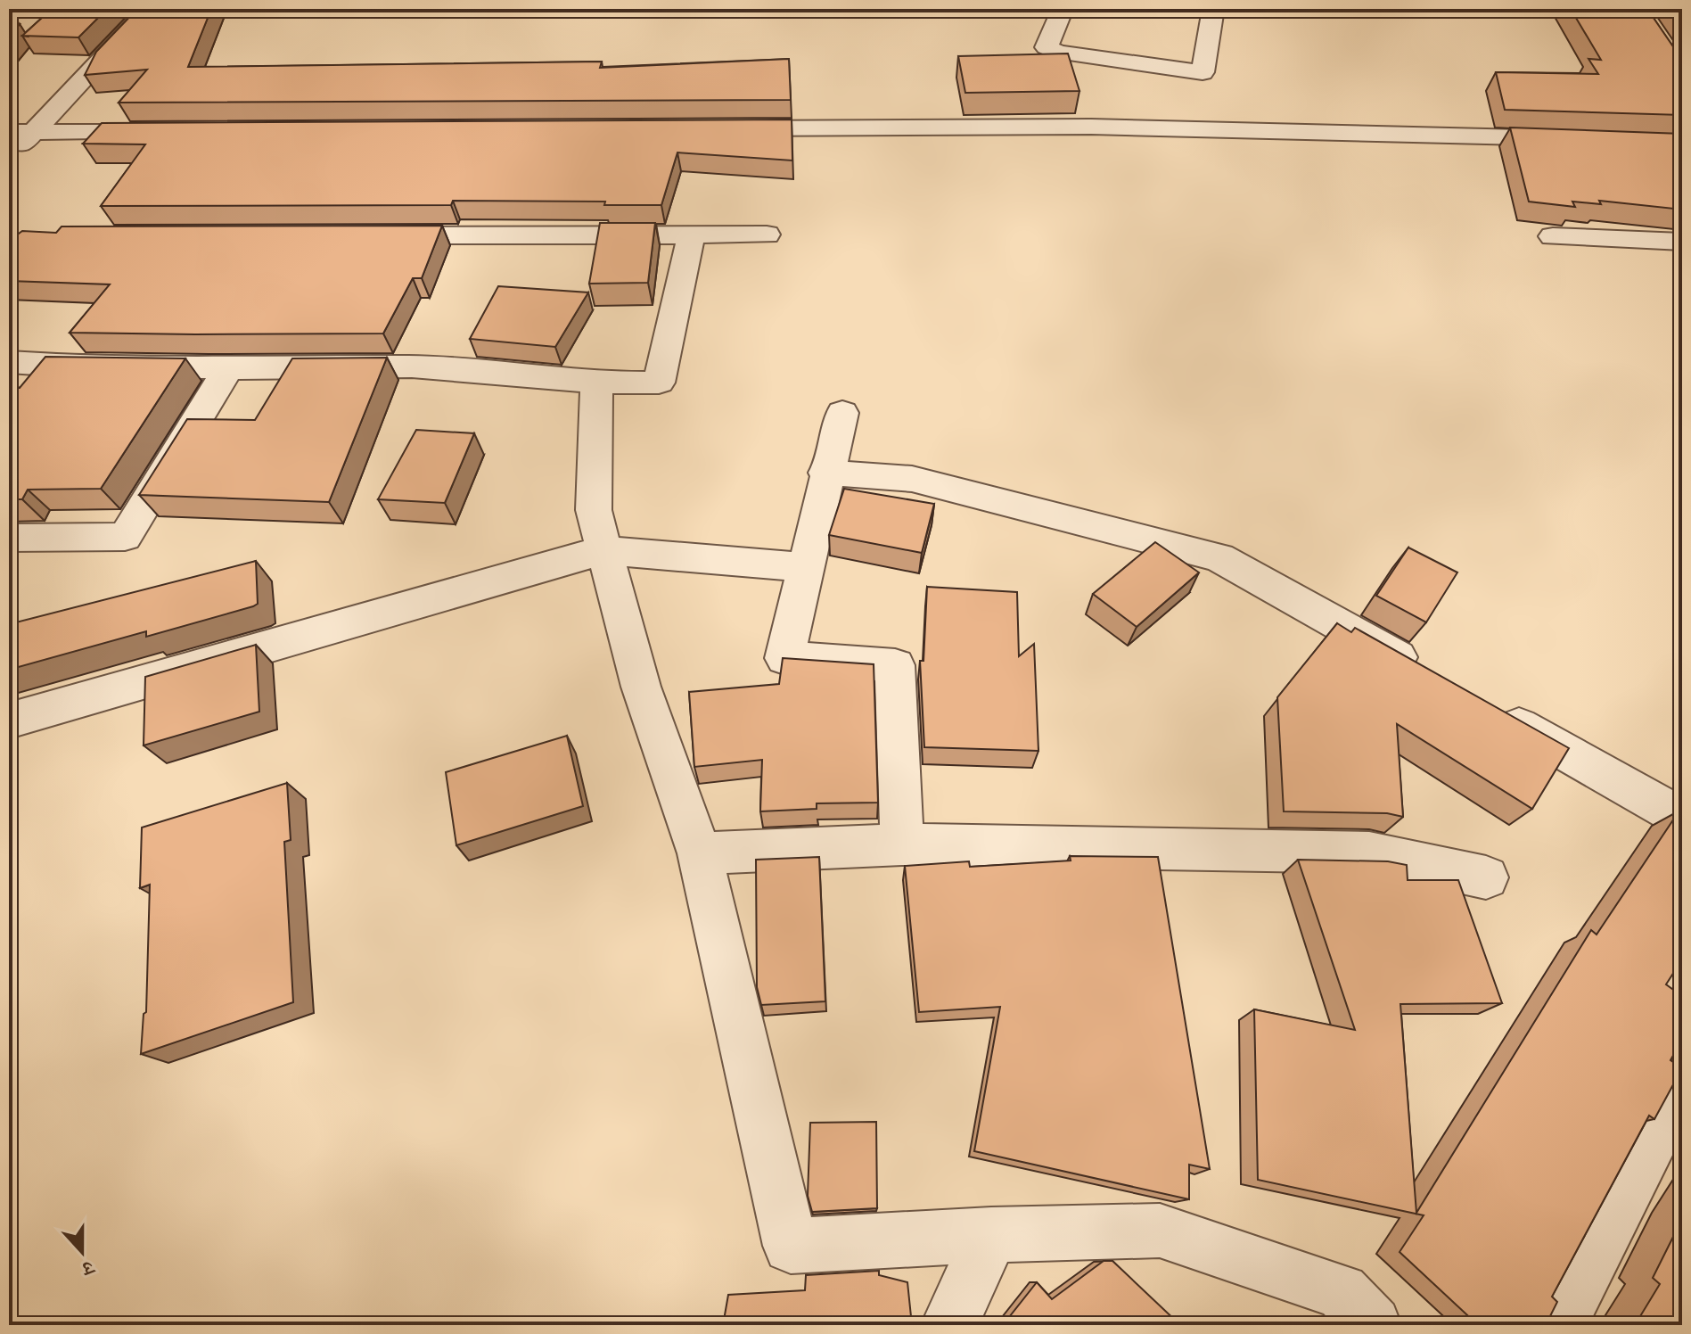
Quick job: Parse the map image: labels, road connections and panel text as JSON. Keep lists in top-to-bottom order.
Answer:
{
  "north": "bottom"
}
